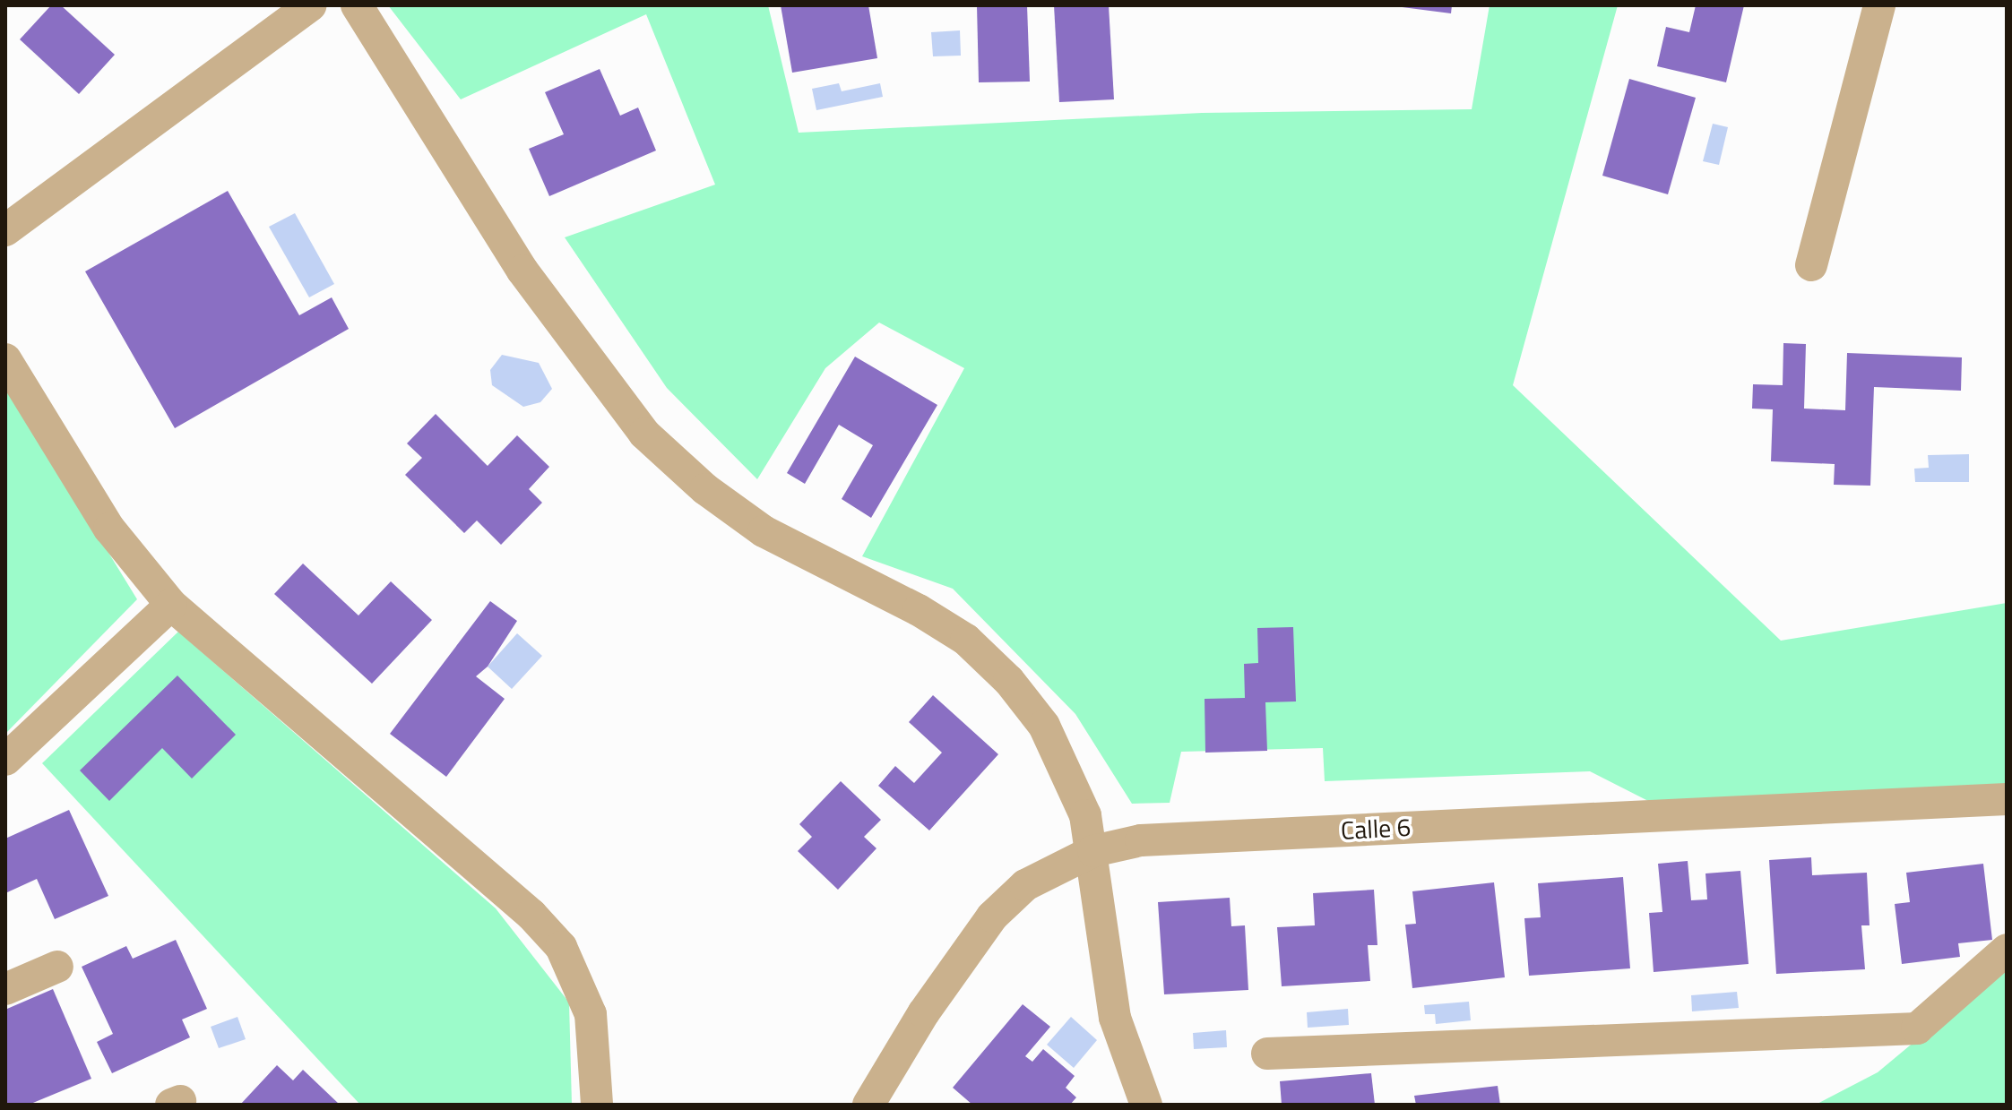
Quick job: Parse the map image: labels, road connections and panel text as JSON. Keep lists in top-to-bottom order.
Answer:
{
  "streets": {
    "street": ["Calle 6"]
  }
}
